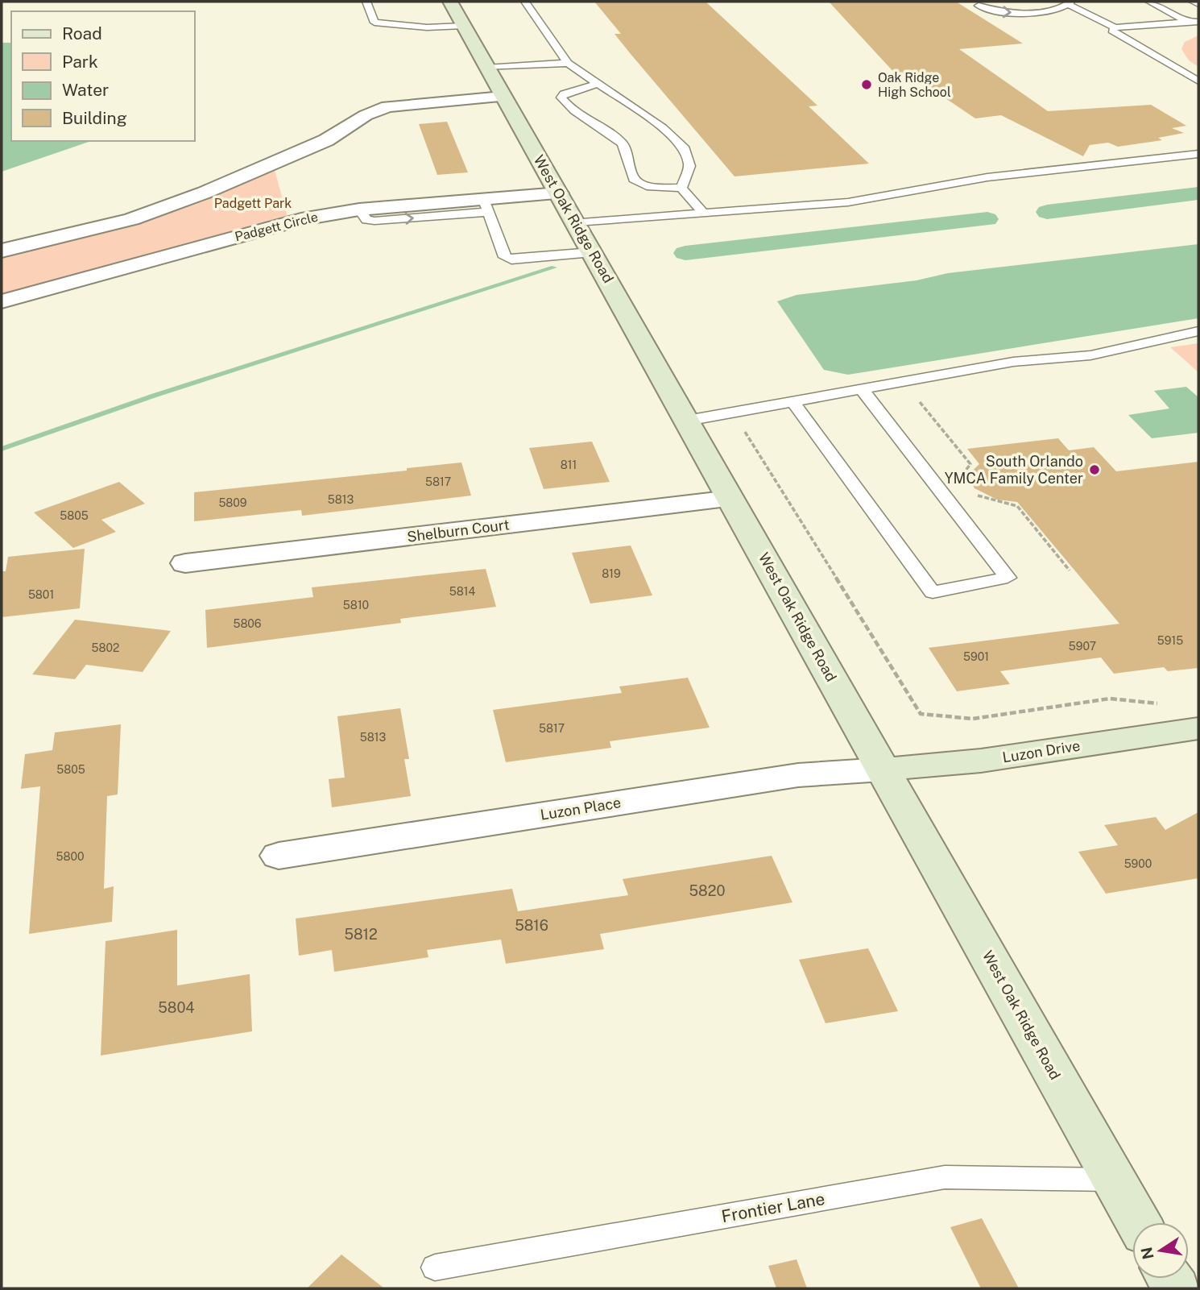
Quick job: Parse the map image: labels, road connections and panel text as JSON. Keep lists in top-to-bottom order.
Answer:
{
  "streets": {
    "main road": ["West Oak Ridge Road", "Luzon Drive"],
    "street": ["Padgett Circle", "Shelburn Court", "Luzon Place"],
    "lane": ["Frontier Lane"]
  },
  "crossings": [
    ["West Oak Ridge Road", "Padgett Circle"],
    ["West Oak Ridge Road", "Shelburn Court"],
    ["West Oak Ridge Road", "Luzon Drive"],
    ["West Oak Ridge Road", "Luzon Place"],
    ["West Oak Ridge Road", "Frontier Lane"],
    ["Luzon Drive", "Luzon Place"]
  ],
  "parks": ["Padgett Park"],
  "places": ["Oak Ridge High School", "South Orlando YMCA Family Center"],
  "house_numbers": [
    "811",
    "5817",
    "5813",
    "5809",
    "5805",
    "819",
    "5814",
    "5801",
    "5810",
    "5806",
    "5915",
    "5907",
    "5802",
    "5901",
    "5817",
    "5813",
    "5805",
    "5800",
    "5900",
    "5820",
    "5816",
    "5812",
    "5804"
  ],
  "legend": [
    "Road",
    "Park",
    "Water",
    "Building"
  ],
  "north": "left"
}
